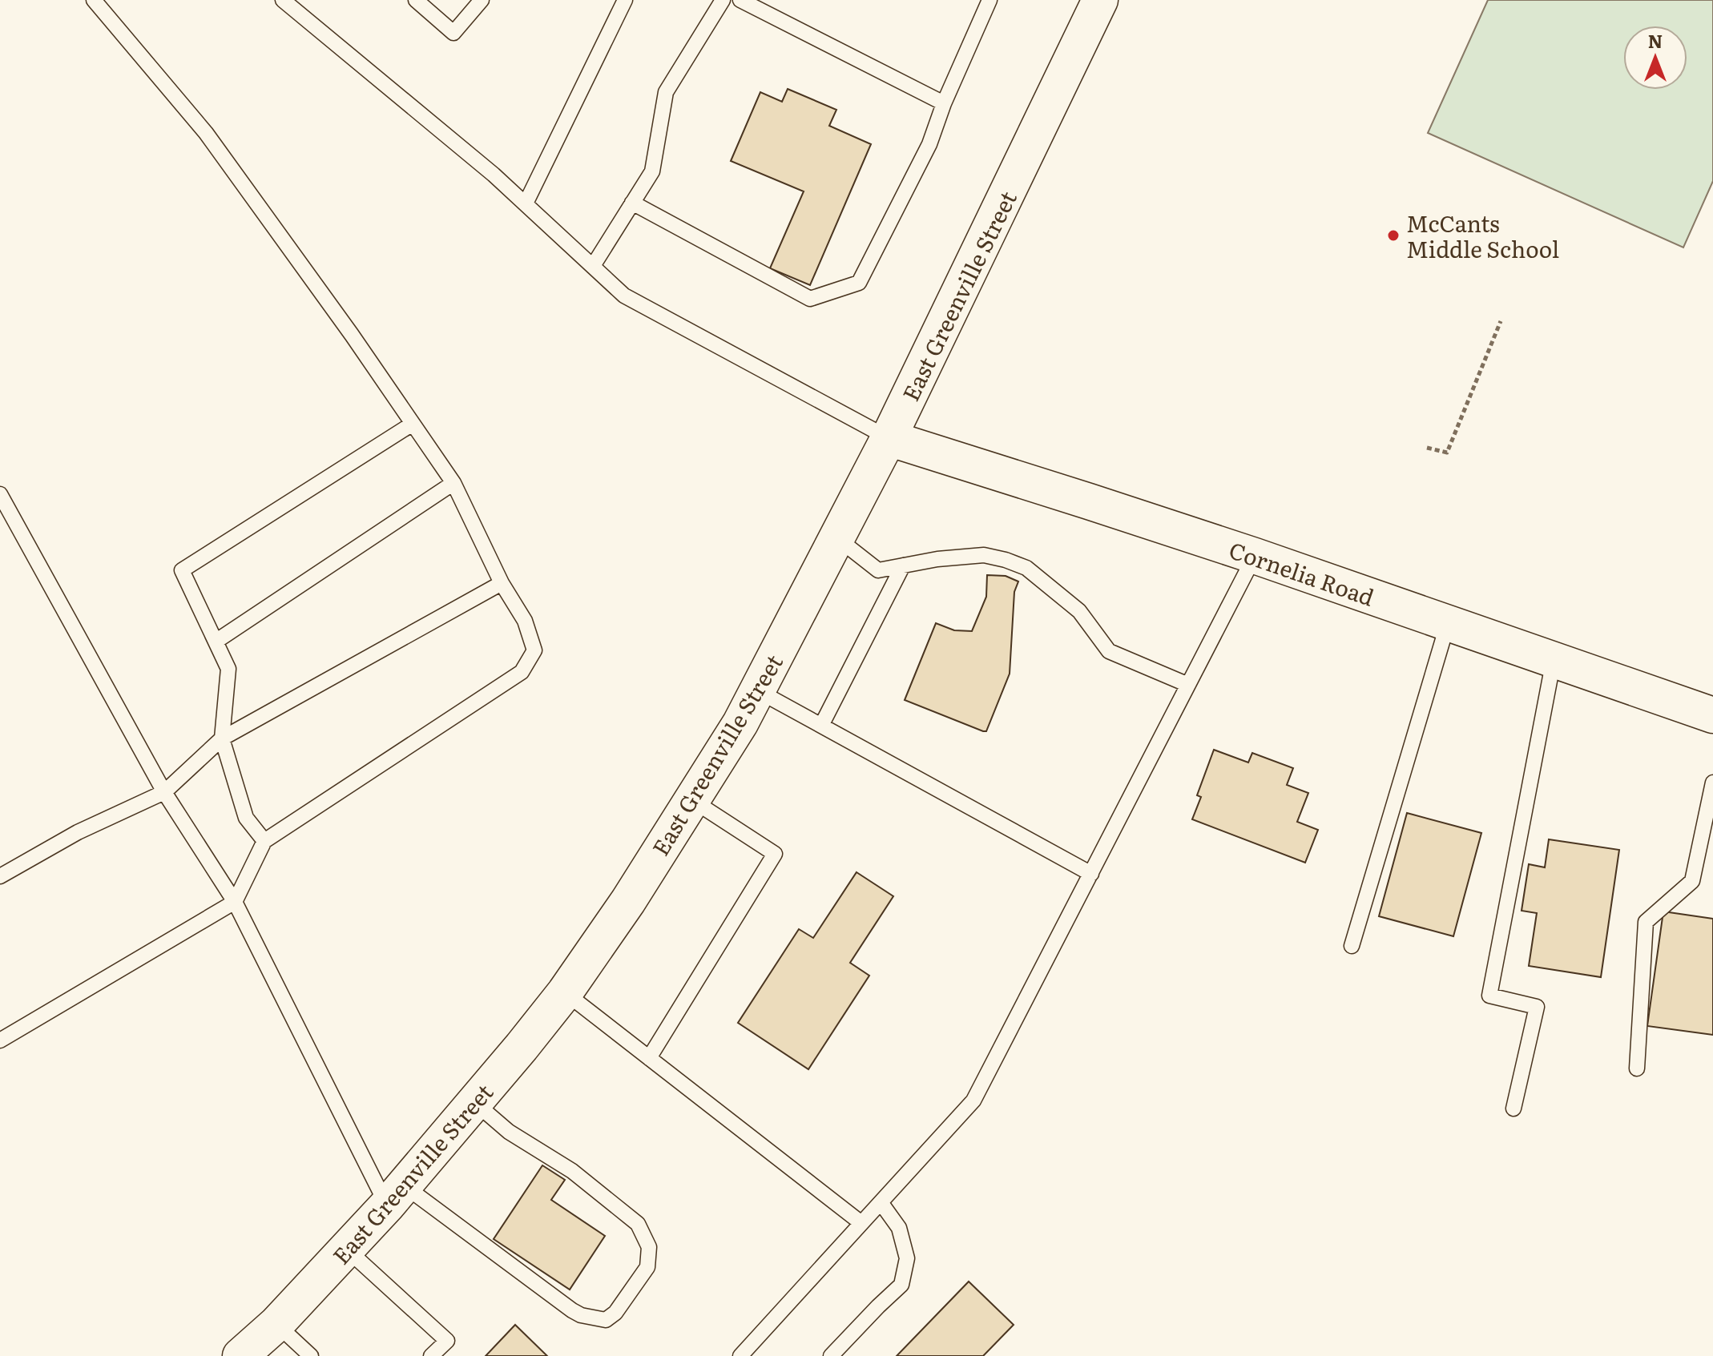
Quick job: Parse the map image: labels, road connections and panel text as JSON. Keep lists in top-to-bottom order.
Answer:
{
  "streets": {
    "main road": ["East Greenville Street", "Cornelia Road"]
  },
  "crossings": [
    ["East Greenville Street", "Cornelia Road"]
  ],
  "places": ["McCants Middle School"],
  "north": "top"
}
